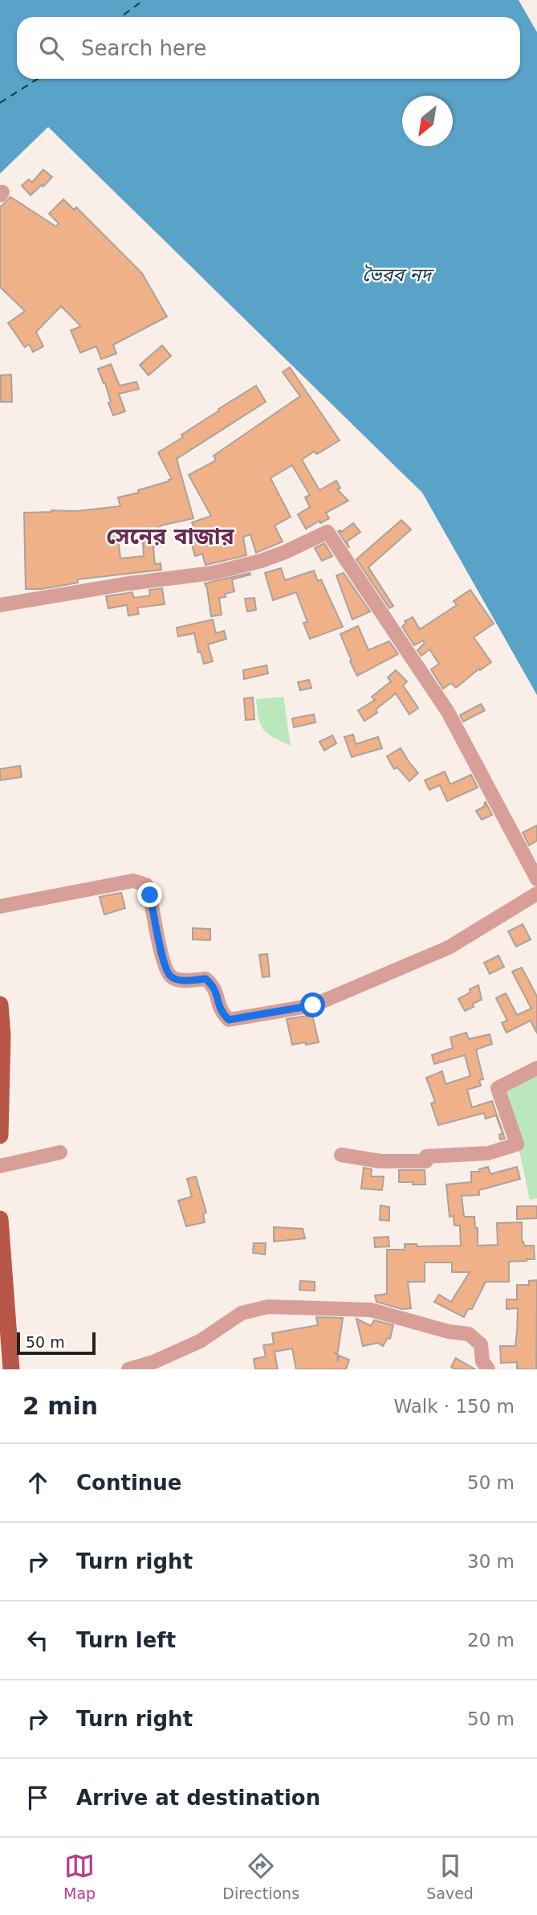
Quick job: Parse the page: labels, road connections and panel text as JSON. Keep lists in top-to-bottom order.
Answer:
{
  "districts": ["সেনের বাজার"],
  "water": ["ভৈরব নদ"],
  "scale_bar": "50 m",
  "north": "bottom left",
  "page": {
    "search": "Search here",
    "scale": "50 m",
    "heading": ["2 min", "Walk · 150 m"],
    "list": [
      ["Continue", "50 m"],
      ["Turn right", "30 m"],
      ["Turn left", "20 m"],
      ["Turn right", "50 m"],
      "Arrive at destination"
    ],
    "nav": ["Map", "Directions", "Saved"]
  }
}
